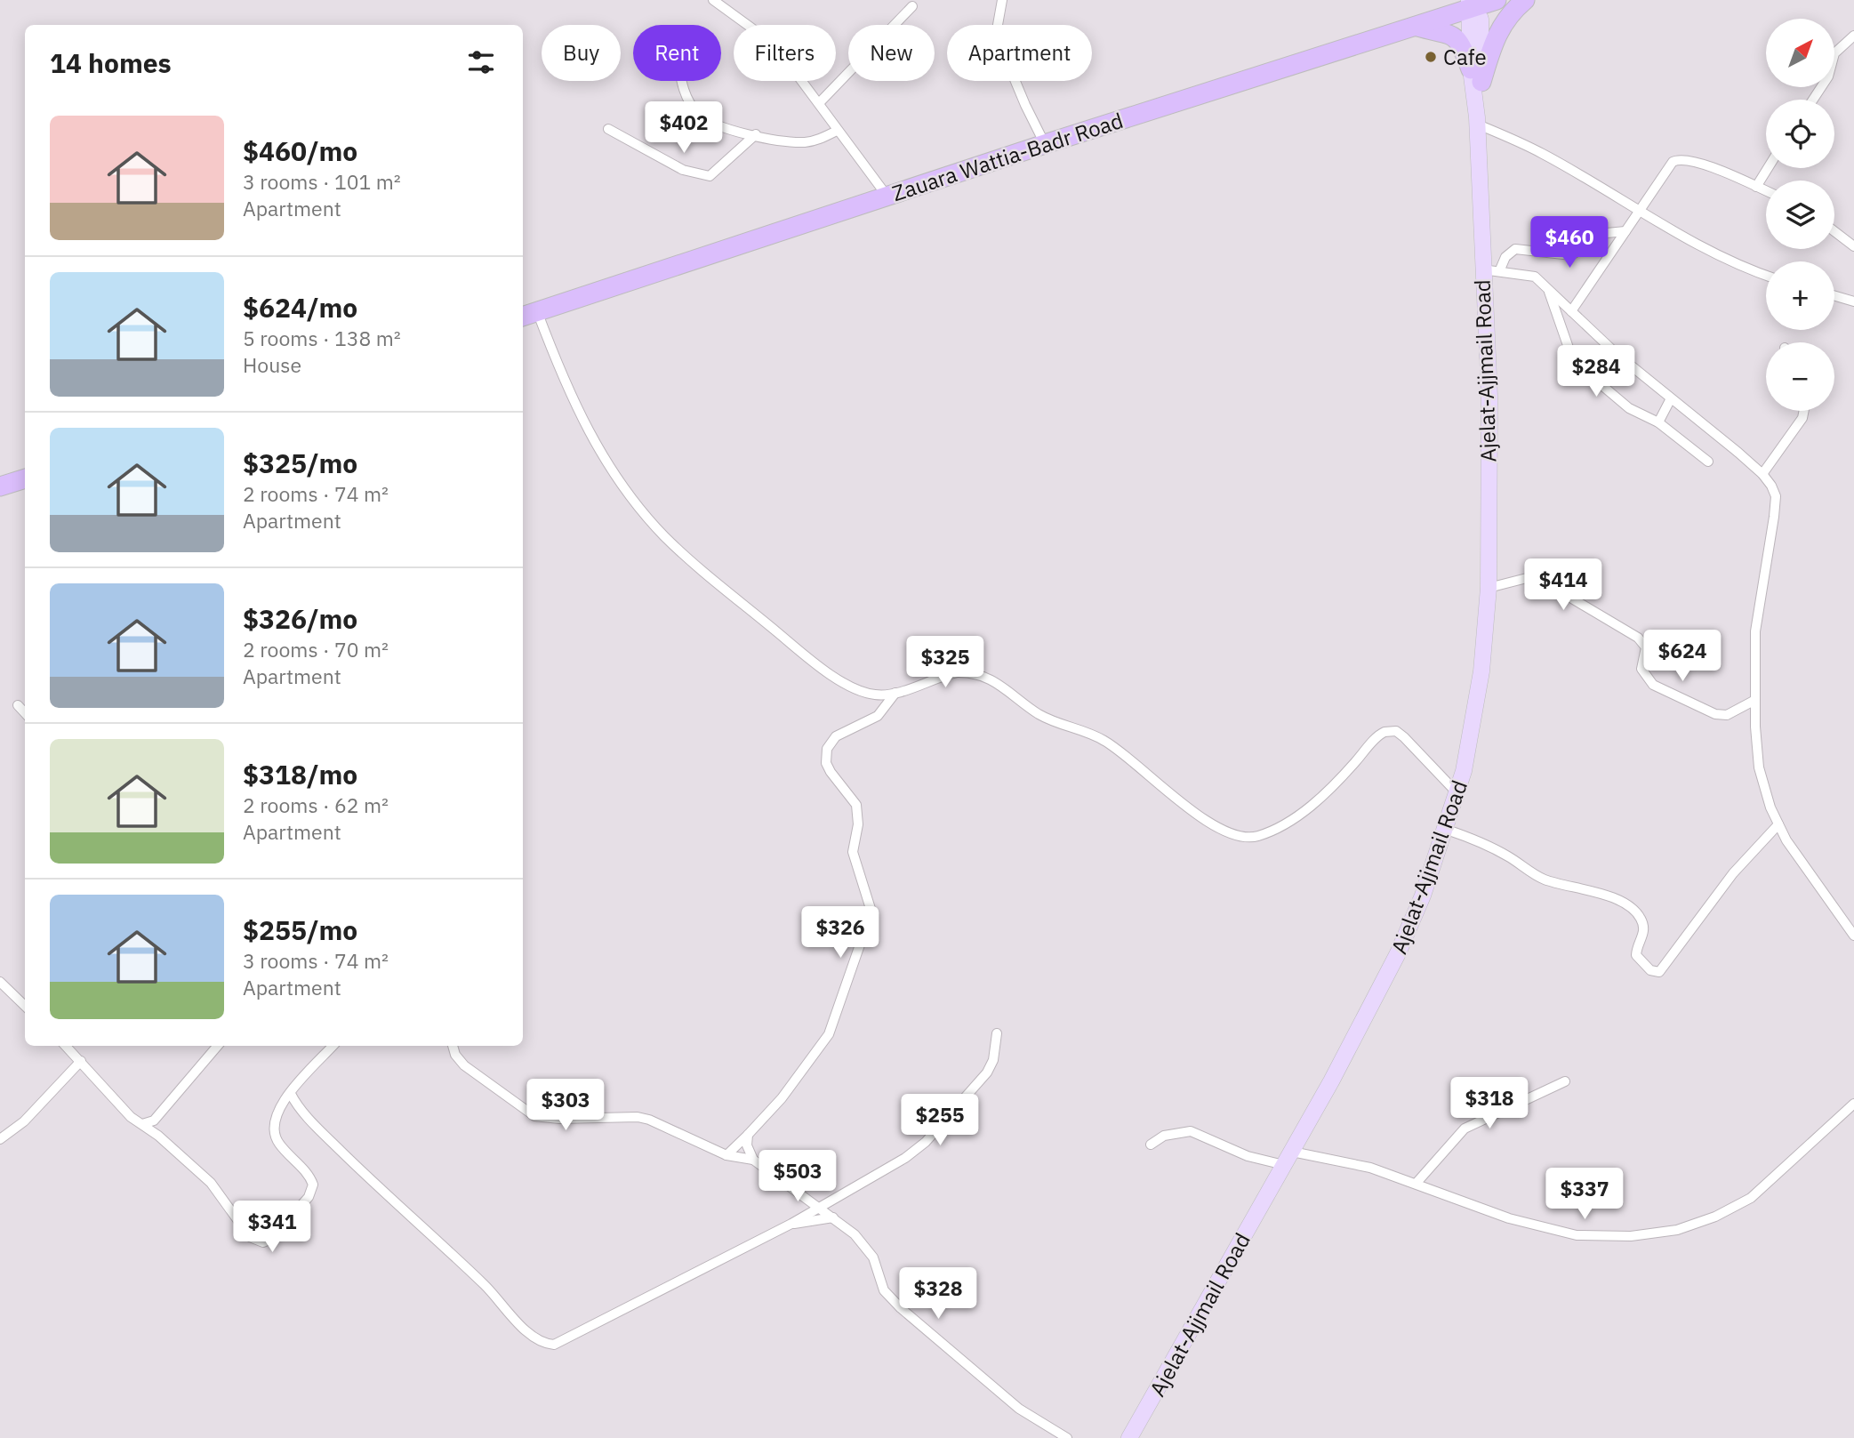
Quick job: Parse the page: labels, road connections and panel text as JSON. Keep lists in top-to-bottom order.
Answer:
{
  "streets": {
    "highway": ["Zauara Wattia-Badr Road"],
    "main road": ["Ajelat-Ajjmail Road"]
  },
  "crossings": [
    ["Zauara Wattia-Badr Road", "Ajelat-Ajjmail Road"]
  ],
  "places": ["Cafe"],
  "north": "top right",
  "page": {
    "map_buttons": ["+", "−"],
    "chip": [
      "Buy",
      "Rent",
      "Filters",
      "New",
      "Apartment"
    ],
    "heading": "14 homes",
    "list": [
      {
        "name": "$460/mo",
        "note": "3 rooms · 101 m² · Apartment"
      },
      {
        "name": "$624/mo",
        "note": "5 rooms · 138 m² · House"
      },
      {
        "name": "$325/mo",
        "note": "2 rooms · 74 m² · Apartment"
      },
      {
        "name": "$326/mo",
        "note": "2 rooms · 70 m² · Apartment"
      },
      {
        "name": "$318/mo",
        "note": "2 rooms · 62 m² · Apartment"
      },
      {
        "name": "$255/mo",
        "note": "3 rooms · 74 m² · Apartment"
      }
    ],
    "price": [
      "$402",
      "$460",
      "$284",
      "$414",
      "$624",
      "$325",
      "$326",
      "$318",
      "$303",
      "$255",
      "$503",
      "$337",
      "$341",
      "$328"
    ]
  }
}
